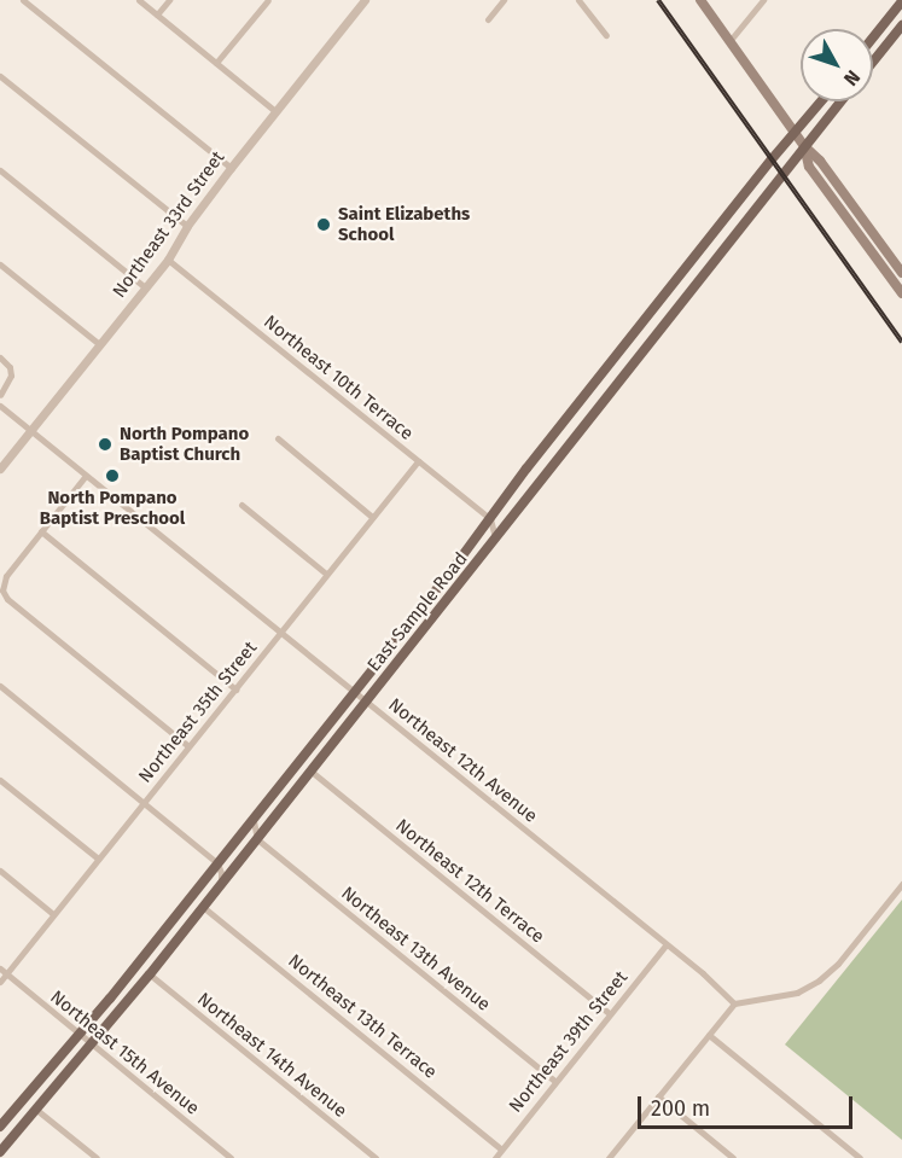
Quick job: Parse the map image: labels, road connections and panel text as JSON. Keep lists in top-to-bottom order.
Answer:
{
  "streets": {
    "main road": ["East Sample Road"],
    "street": [
      "Northeast 33rd Street",
      "Northeast 10th Terrace",
      "Northeast 35th Street",
      "Northeast 12th Avenue",
      "Northeast 12th Terrace",
      "Northeast 13th Avenue",
      "Northeast 13th Terrace",
      "Northeast 39th Street",
      "Northeast 15th Avenue",
      "Northeast 14th Avenue"
    ]
  },
  "crossings": [
    ["Northeast 33rd Street", "Northeast 10th Terrace"],
    ["Northeast 33rd Street", "Northeast 12th Avenue"],
    ["Northeast 10th Terrace", "East Sample Road"],
    ["Northeast 10th Terrace", "Northeast 35th Street"],
    ["East Sample Road", "Northeast 12th Avenue"],
    ["East Sample Road", "Northeast 12th Terrace"],
    ["East Sample Road", "Northeast 13th Avenue"],
    ["East Sample Road", "Northeast 13th Terrace"],
    ["East Sample Road", "Northeast 15th Avenue"],
    ["East Sample Road", "Northeast 14th Avenue"],
    ["Northeast 35th Street", "Northeast 12th Avenue"],
    ["Northeast 35th Street", "Northeast 15th Avenue"],
    ["Northeast 12th Avenue", "Northeast 39th Street"],
    ["Northeast 12th Terrace", "Northeast 39th Street"],
    ["Northeast 13th Avenue", "Northeast 39th Street"],
    ["Northeast 13th Terrace", "Northeast 39th Street"]
  ],
  "places": ["Saint Elizabeths School", "North Pompano Baptist Church", "North Pompano Baptist Preschool"],
  "scale_bar": "200 m",
  "north": "bottom right"
}
